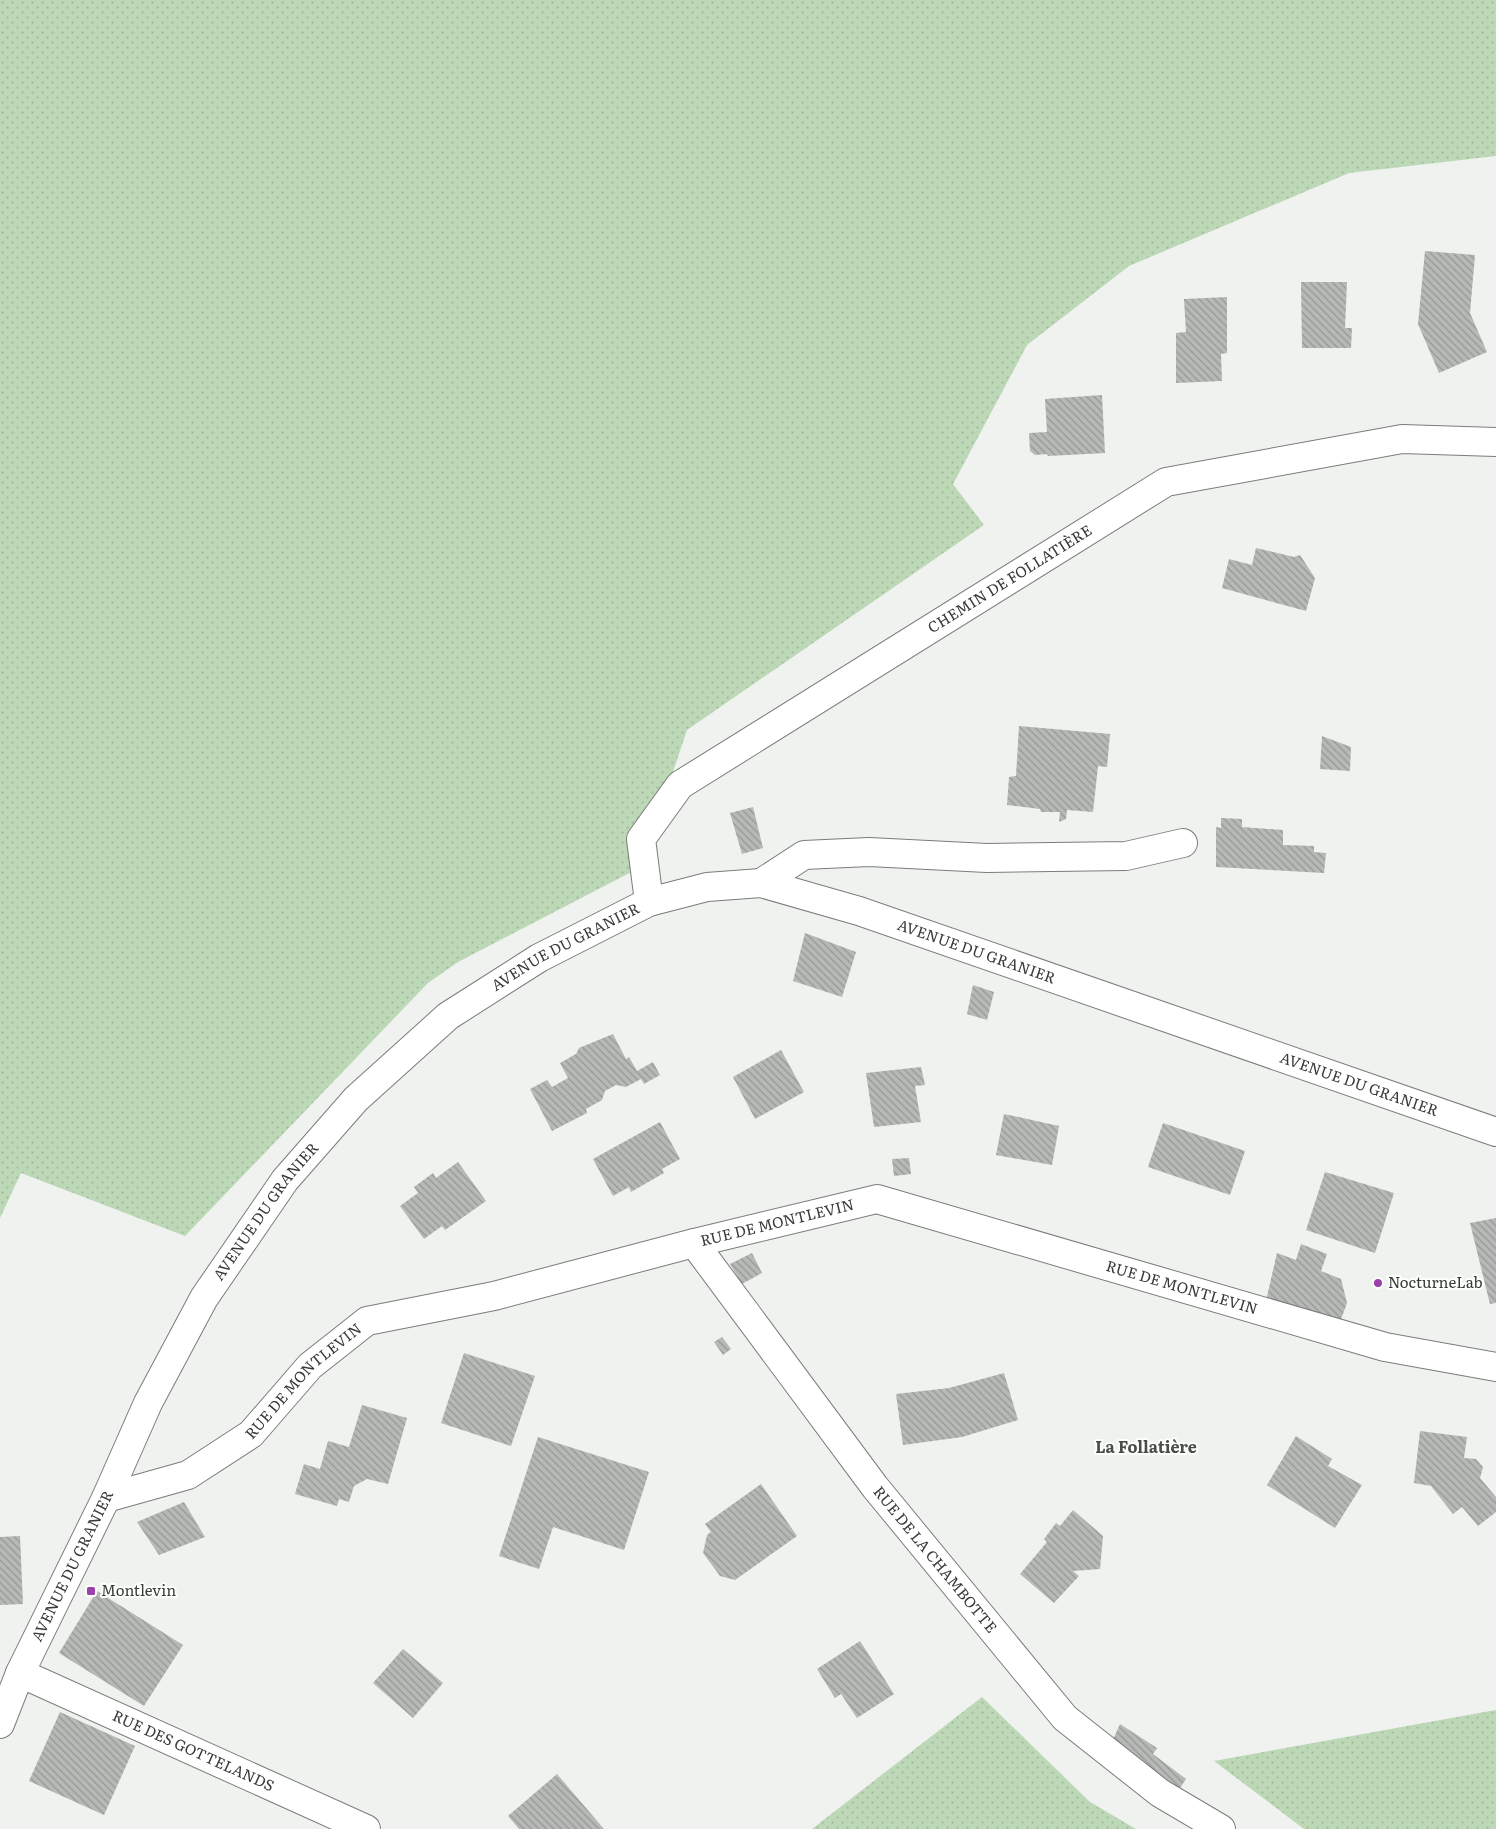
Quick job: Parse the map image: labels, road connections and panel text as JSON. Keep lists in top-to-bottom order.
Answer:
{
  "streets": {
    "street": [
      "CHEMIN DE FOLLATIÈRE",
      "AVENUE DU GRANIER",
      "RUE DE MONTLEVIN",
      "RUE DE LA CHAMBOTTE",
      "RUE DES GOTTELANDS"
    ]
  },
  "crossings": [
    ["CHEMIN DE FOLLATIÈRE", "AVENUE DU GRANIER"],
    ["AVENUE DU GRANIER", "RUE DE MONTLEVIN"],
    ["AVENUE DU GRANIER", "RUE DES GOTTELANDS"],
    ["RUE DE MONTLEVIN", "RUE DE LA CHAMBOTTE"]
  ],
  "districts": ["La Follatière"],
  "places": {
    "other": ["NocturneLab"],
    "transit": ["Montlevin"]
  }
}
